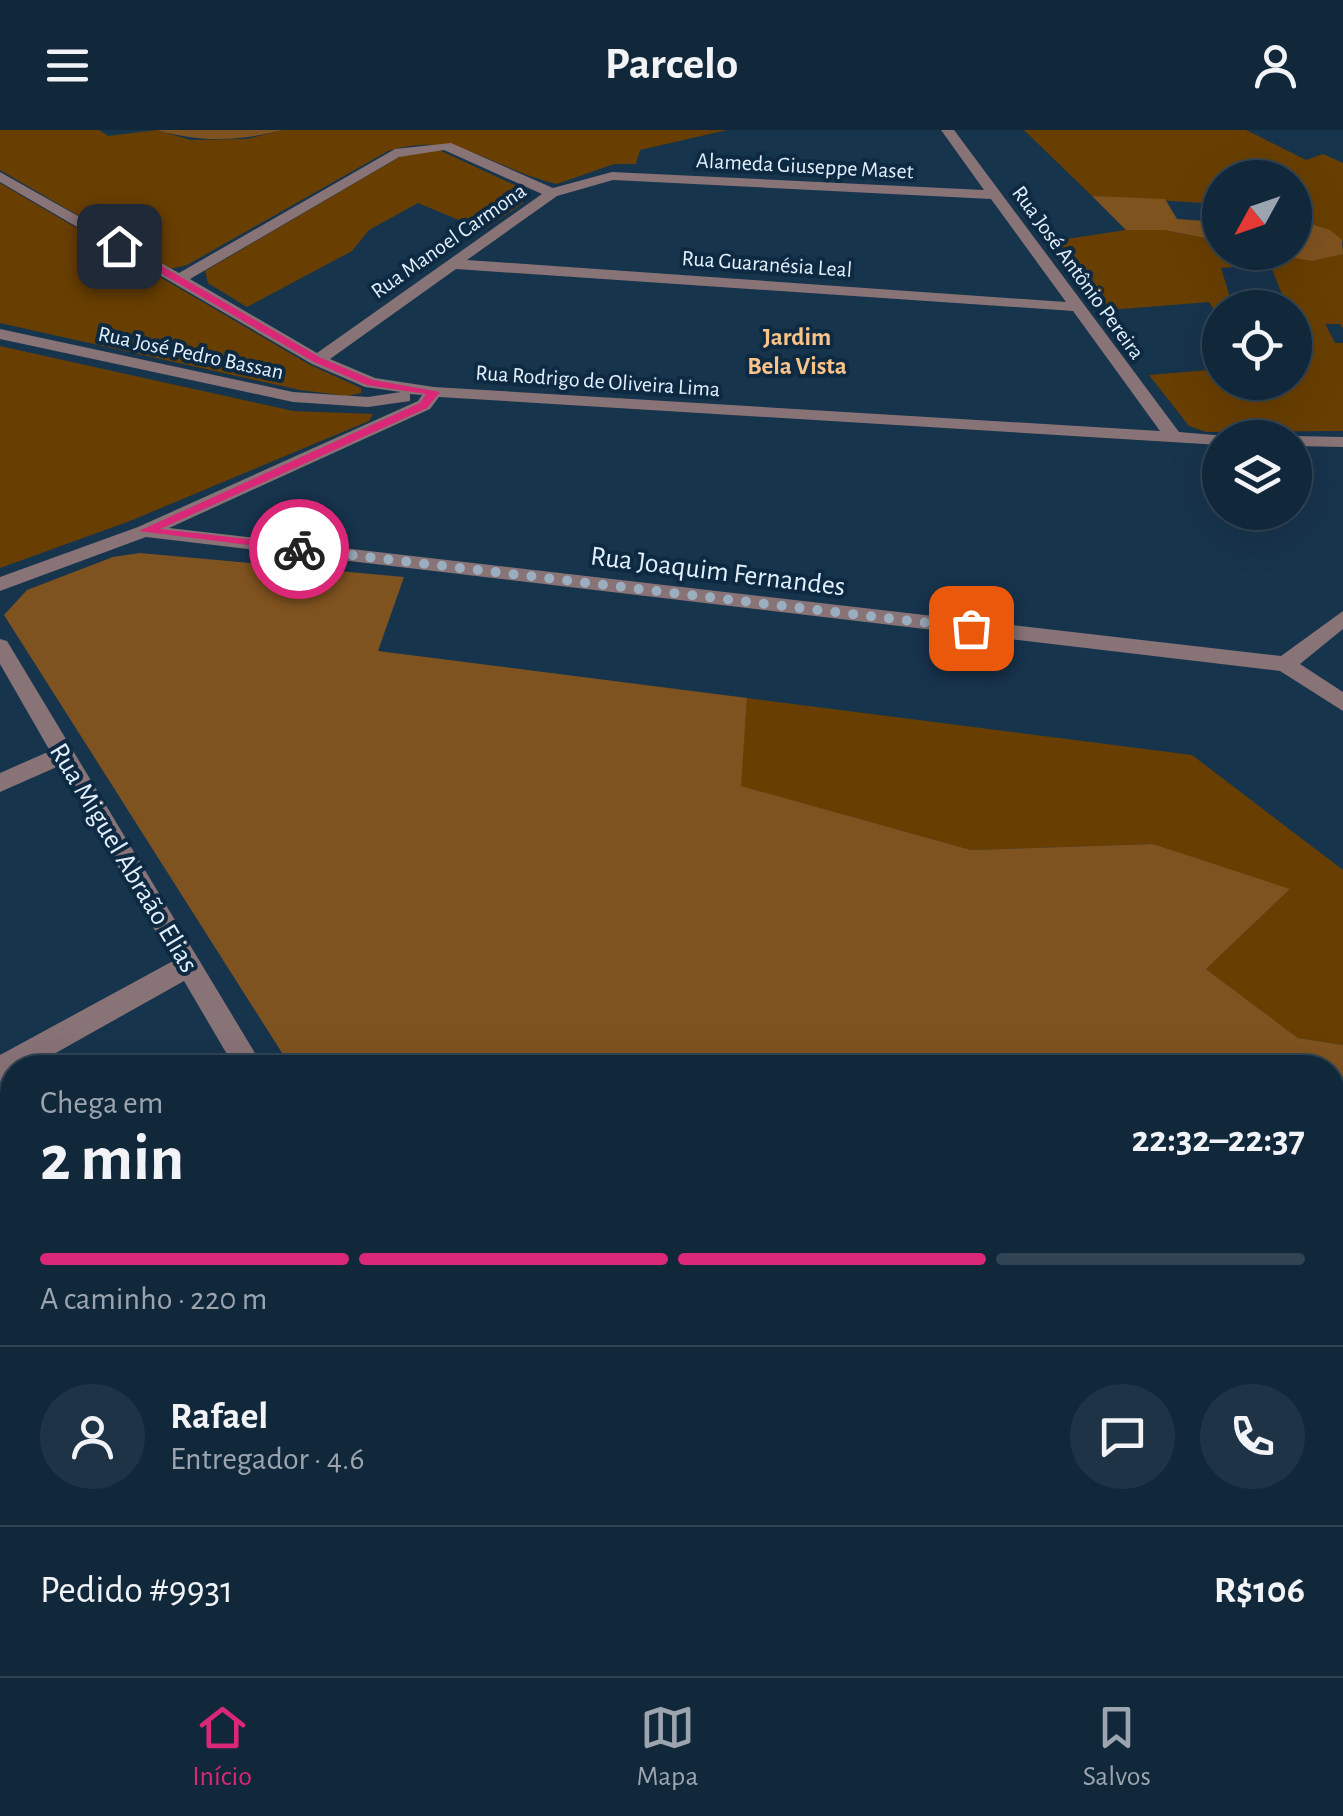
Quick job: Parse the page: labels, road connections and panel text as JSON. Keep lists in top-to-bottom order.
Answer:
{
  "streets": {
    "street": [
      "Alameda Giuseppe Maset",
      "Rua Manoel Carmona",
      "Rua Guaranésia Leal",
      "Rua José Antônio Pereira",
      "Rua José Pedro Bassan",
      "Rua Rodrigo de Oliveira Lima",
      "Rua Joaquim Fernandes",
      "Rua Miguel Abraão Elias"
    ]
  },
  "crossings": [
    ["Alameda Giuseppe Maset", "Rua Manoel Carmona"],
    ["Alameda Giuseppe Maset", "Rua José Antônio Pereira"],
    ["Rua Manoel Carmona", "Rua Guaranésia Leal"],
    ["Rua Manoel Carmona", "Rua Rodrigo de Oliveira Lima"],
    ["Rua Guaranésia Leal", "Rua José Antônio Pereira"],
    ["Rua José Antônio Pereira", "Rua Rodrigo de Oliveira Lima"],
    ["Rua José Pedro Bassan", "Rua Rodrigo de Oliveira Lima"]
  ],
  "districts": ["Jardim Bela Vista"],
  "north": "bottom left",
  "page": {
    "header": "Parcelo",
    "heading": ["2 min", "Chega em", "22:32–22:37"],
    "panel": [
      "Rafael",
      "Entregador · 4.6",
      "Pedido #9931",
      "R$106"
    ],
    "bar": "A caminho · 220 m",
    "tabs": ["Início", "Mapa", "Salvos"]
  }
}
